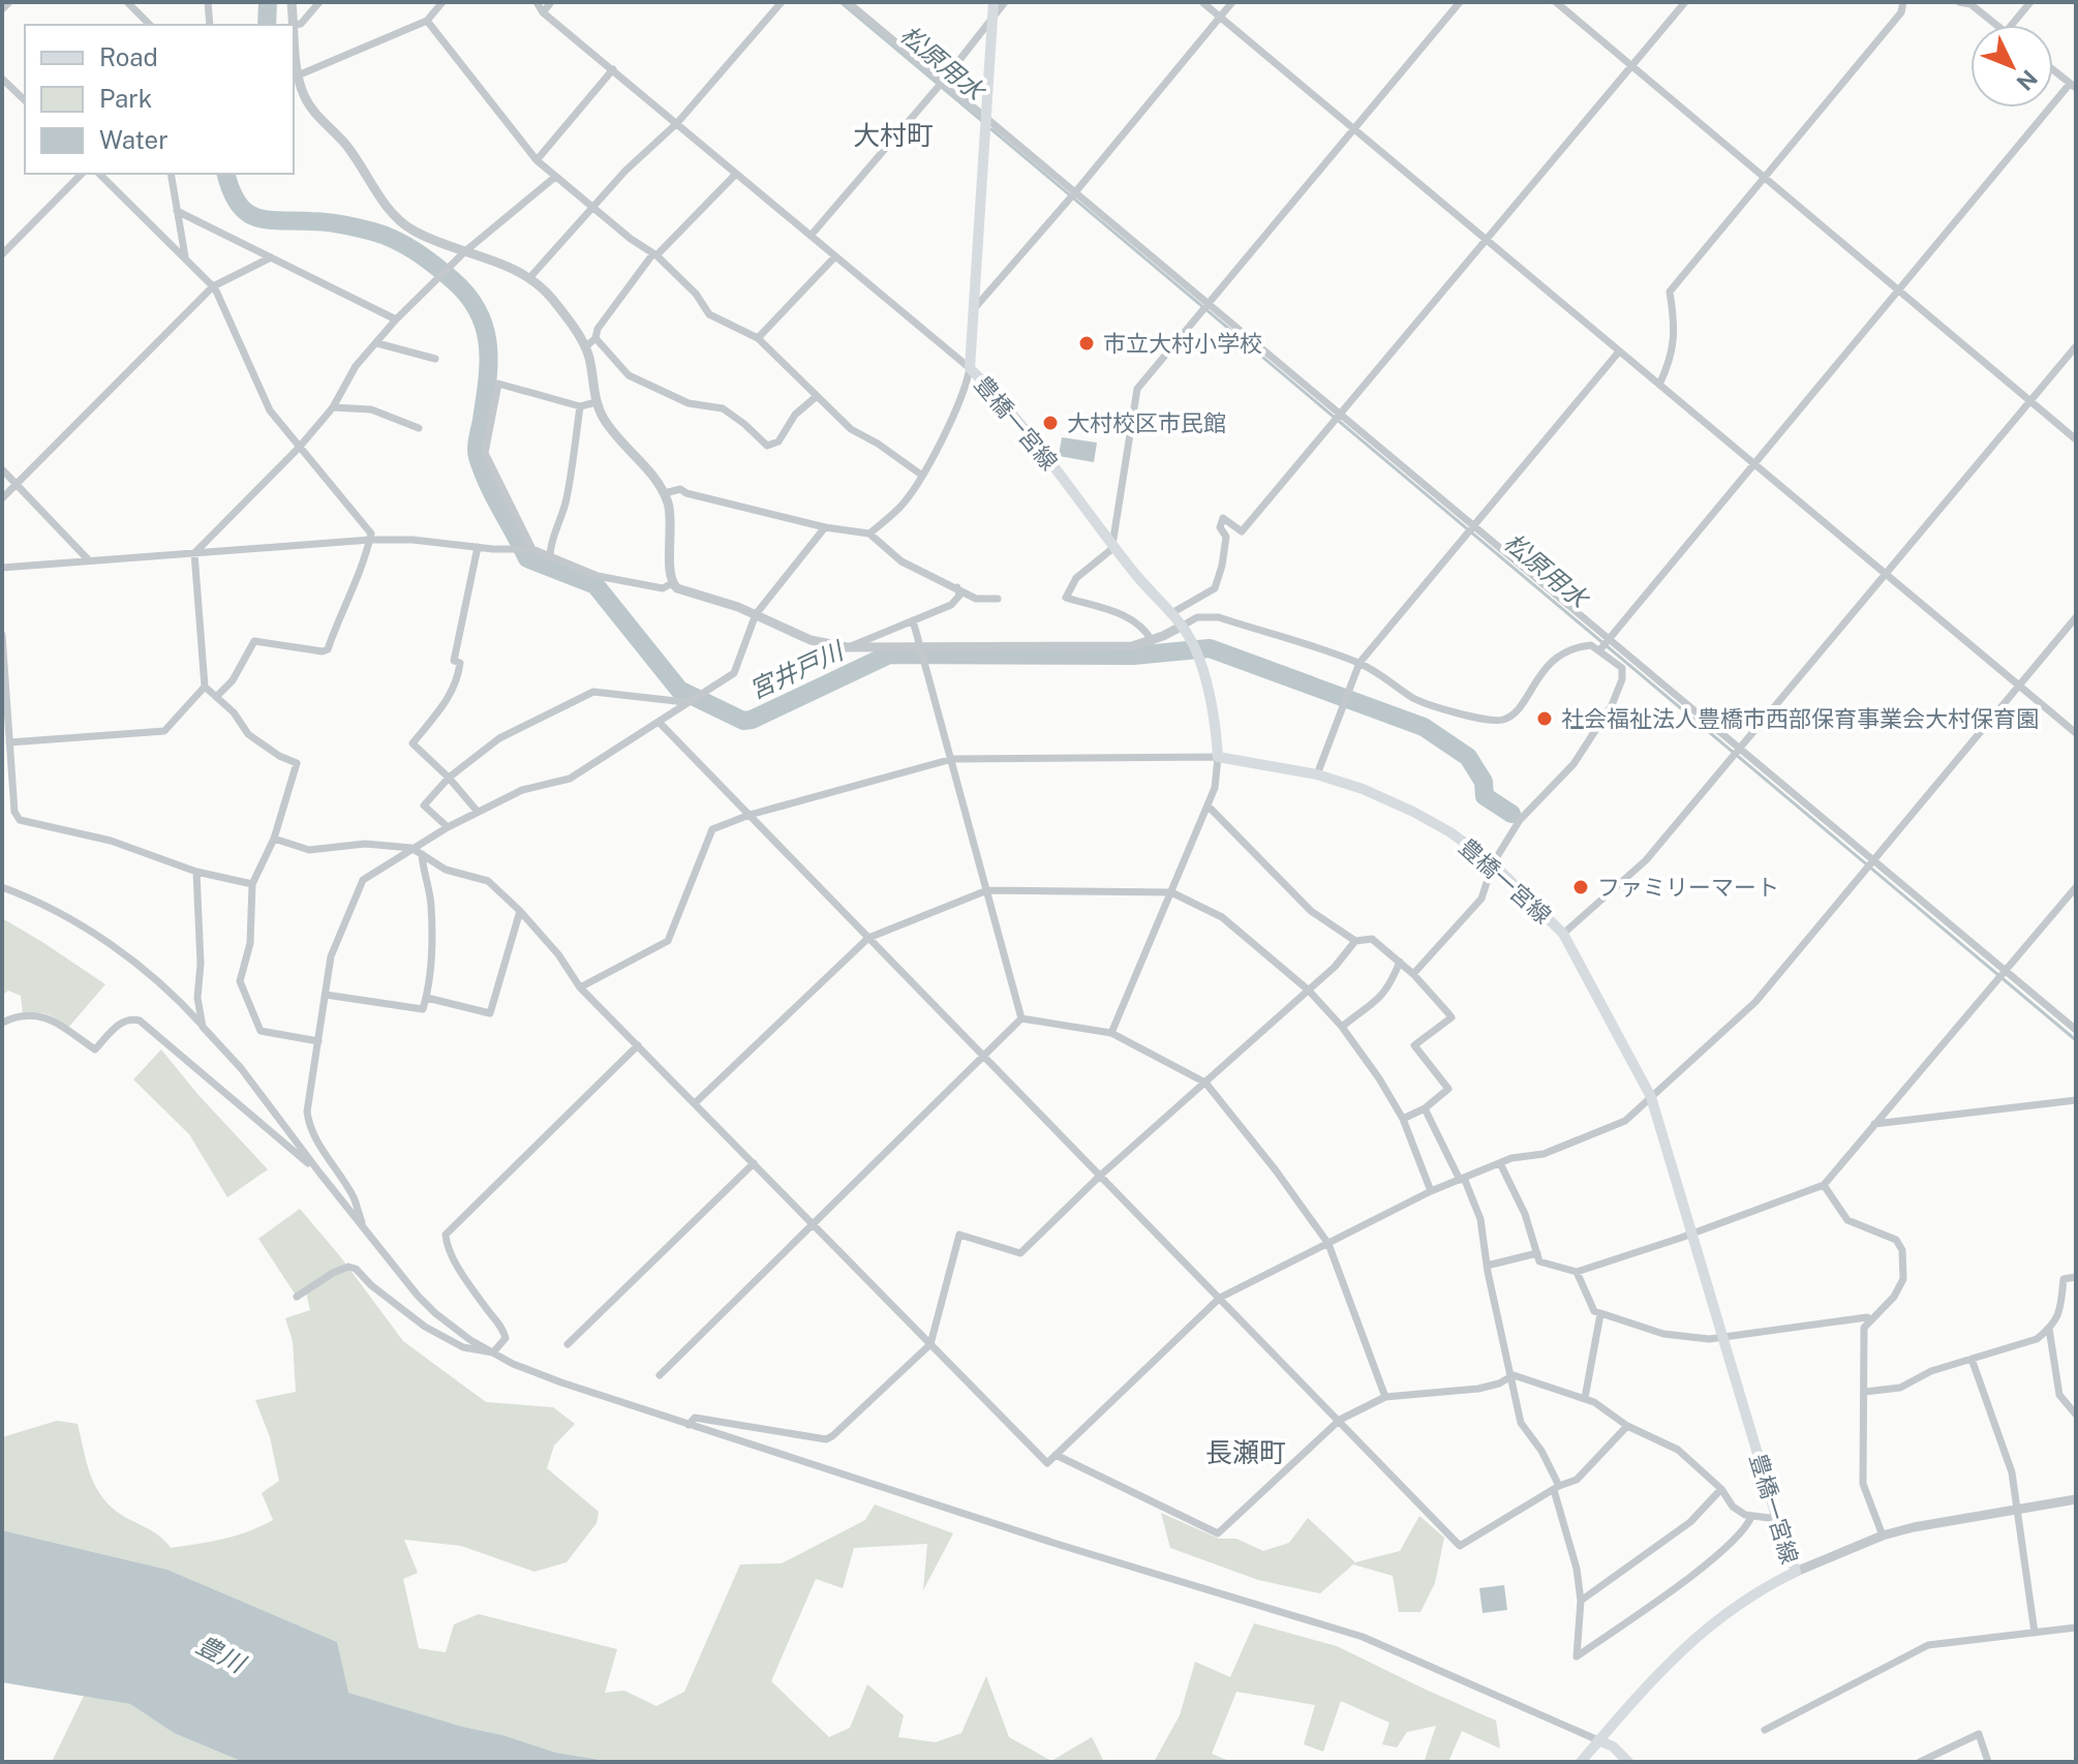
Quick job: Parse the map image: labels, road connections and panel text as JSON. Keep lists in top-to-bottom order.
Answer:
{
  "streets": {
    "main road": ["豊橋一宮線"]
  },
  "districts": ["大村町", "長瀬町"],
  "water": ["松原用水", "宮井戸川", "豊川"],
  "places": [
    "市立大村小学校",
    "大村校区市民館",
    "社会福祉法人豊橋市西部保育事業会大村保育園",
    "ファミリーマート"
  ],
  "legend": ["Road", "Park", "Water"],
  "north": "bottom right"
}
